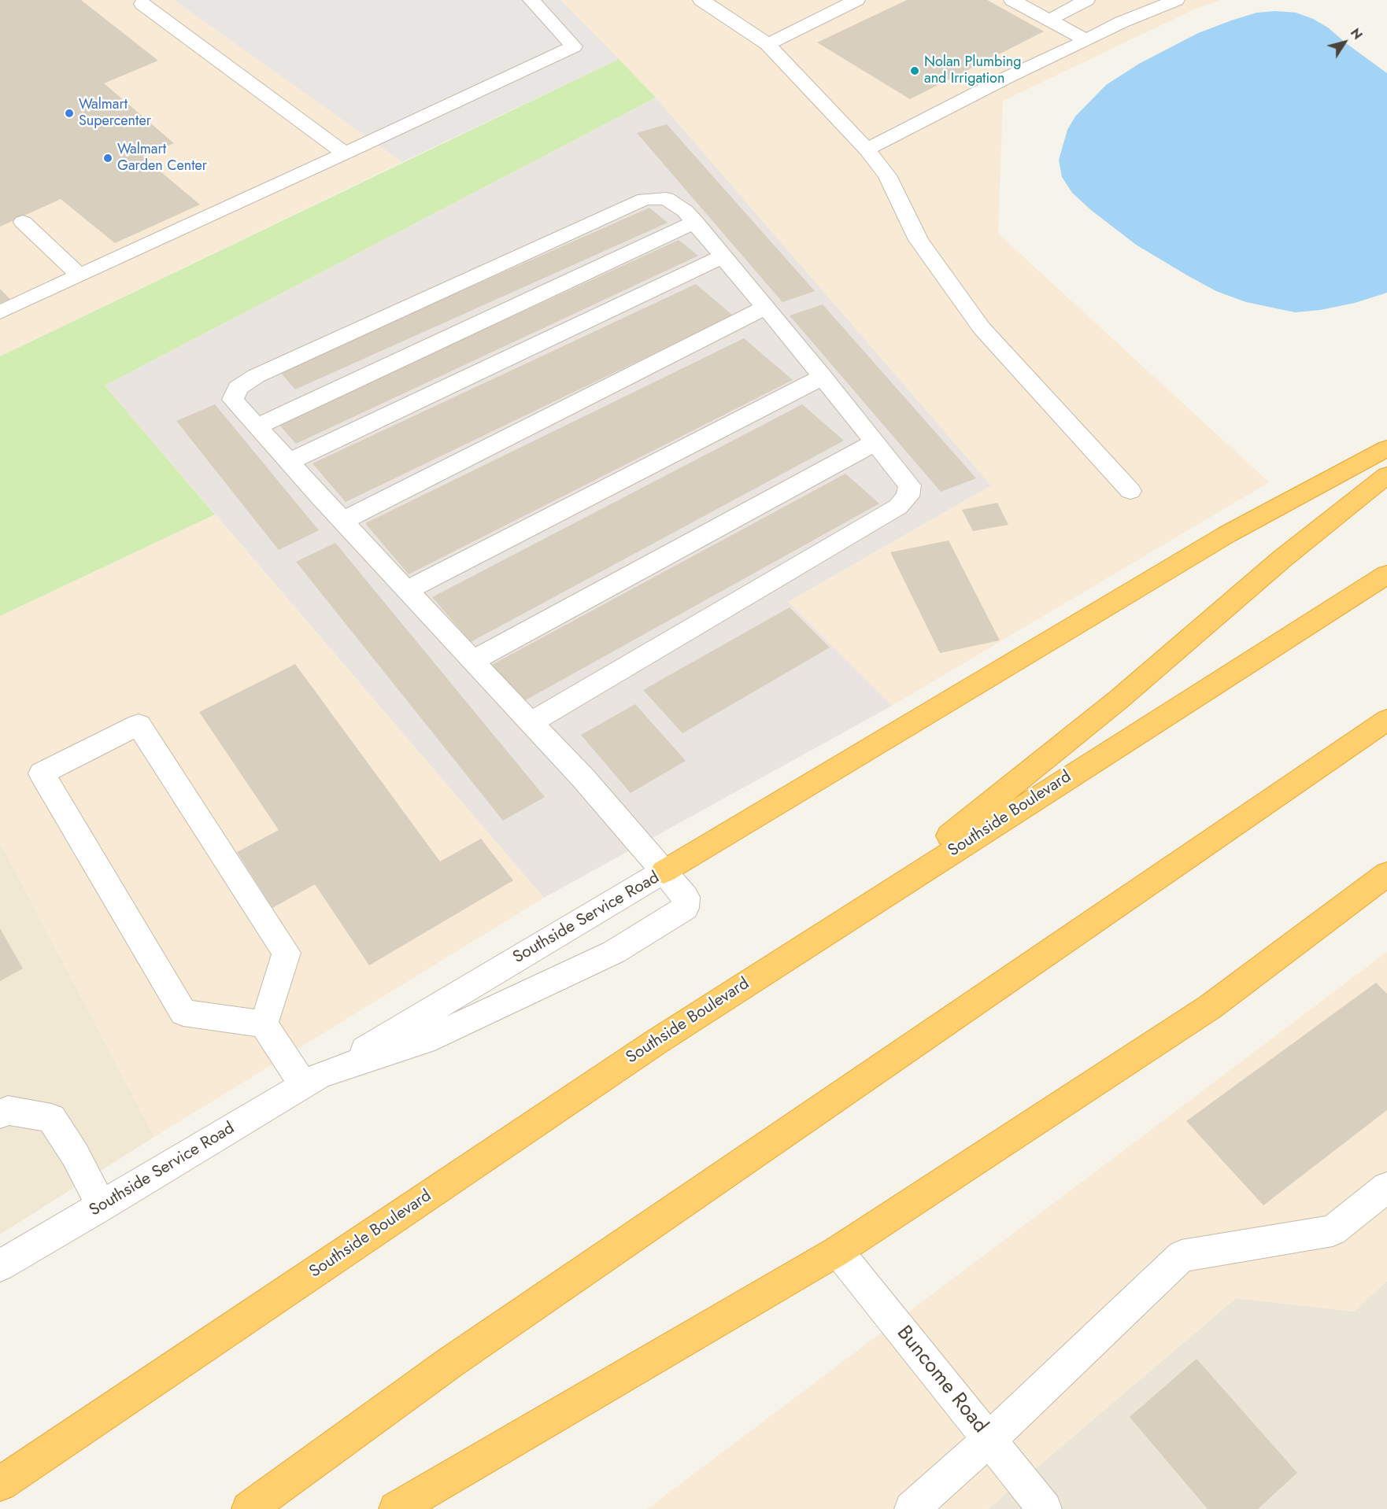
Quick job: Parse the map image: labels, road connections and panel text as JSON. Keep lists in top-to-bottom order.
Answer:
{
  "streets": {
    "highway": ["Southside Boulevard"],
    "street": ["Southside Service Road", "Buncome Road"]
  },
  "places": ["Nolan Plumbing and Irrigation", "Walmart Supercenter", "Walmart Garden Center"],
  "north": "top right"
}
